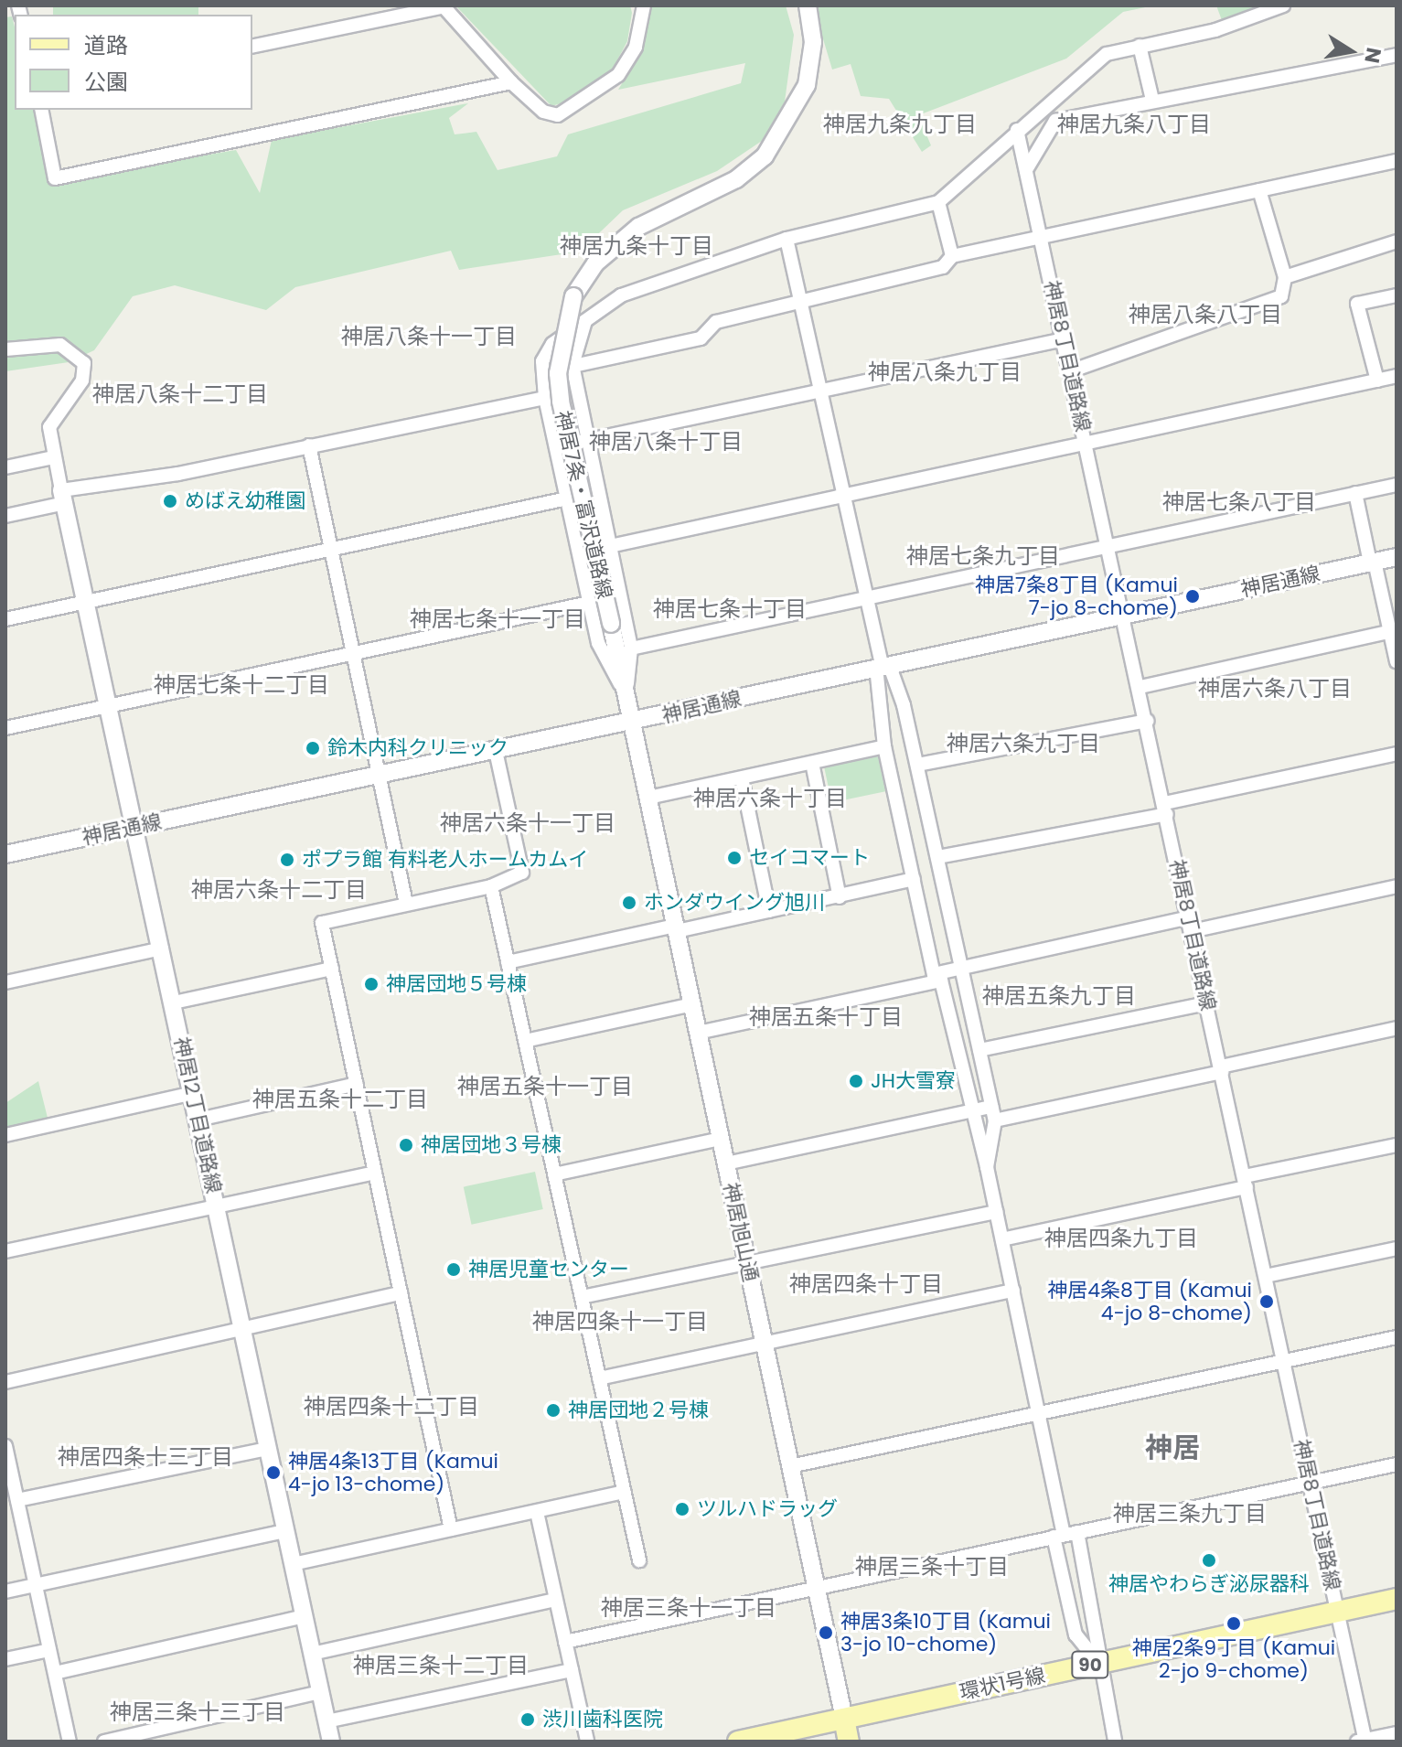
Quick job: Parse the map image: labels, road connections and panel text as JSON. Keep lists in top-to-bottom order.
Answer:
{
  "streets": {
    "main road": ["神居旭山通", "90", "環状1号線"],
    "street": [
      "神居8丁目道路線",
      "神居7条・富沢道路線",
      "神居通線",
      "神居12丁目道路線"
    ]
  },
  "crossings": [
    ["神居8丁目道路線", "神居通線"],
    ["神居8丁目道路線", "環状1号線"],
    ["神居7条・富沢道路線", "神居通線"],
    ["神居7条・富沢道路線", "神居旭山通"],
    ["神居通線", "神居12丁目道路線"],
    ["神居通線", "神居旭山通"],
    ["神居旭山通", "環状1号線"]
  ],
  "districts": [
    "神居九条九丁目",
    "神居九条八丁目",
    "神居九条十丁目",
    "神居八条八丁目",
    "神居八条十一丁目",
    "神居八条九丁目",
    "神居八条十二丁目",
    "神居八条十丁目",
    "神居七条八丁目",
    "神居七条九丁目",
    "神居七条十丁目",
    "神居七条十一丁目",
    "神居七条十二丁目",
    "神居六条八丁目",
    "神居六条九丁目",
    "神居六条十丁目",
    "神居六条十一丁目",
    "神居六条十二丁目",
    "神居五条九丁目",
    "神居五条十丁目",
    "神居五条十一丁目",
    "神居五条十二丁目",
    "神居四条九丁目",
    "神居四条十丁目",
    "神居四条十一丁目",
    "神居四条十二丁目",
    "神居",
    "神居四条十三丁目",
    "神居三条九丁目",
    "神居三条十丁目",
    "神居三条十一丁目",
    "神居三条十二丁目",
    "神居三条十三丁目"
  ],
  "places": [
    "めばえ幼稚園",
    "神居7条8丁目 (Kamui 7-jo 8-chome)",
    "鈴木内科クリニック",
    "セイコマート",
    "ポプラ館 有料老人ホームカムイ",
    "ホンダウイング旭川",
    "神居団地５号棟",
    "JH大雪寮",
    "神居団地３号棟",
    "神居児童センター",
    "神居4条8丁目 (Kamui 4-jo 8-chome)",
    "神居団地２号棟",
    "神居4条13丁目 (Kamui 4-jo 13-chome)",
    "ツルハドラッグ",
    "神居やわらぎ泌尿器科",
    "神居2条9丁目 (Kamui 2-jo 9-chome)",
    "神居3条10丁目 (Kamui 3-jo 10-chome)",
    "渋川歯科医院"
  ],
  "legend": ["道路", "公園"],
  "north": "right"
}
